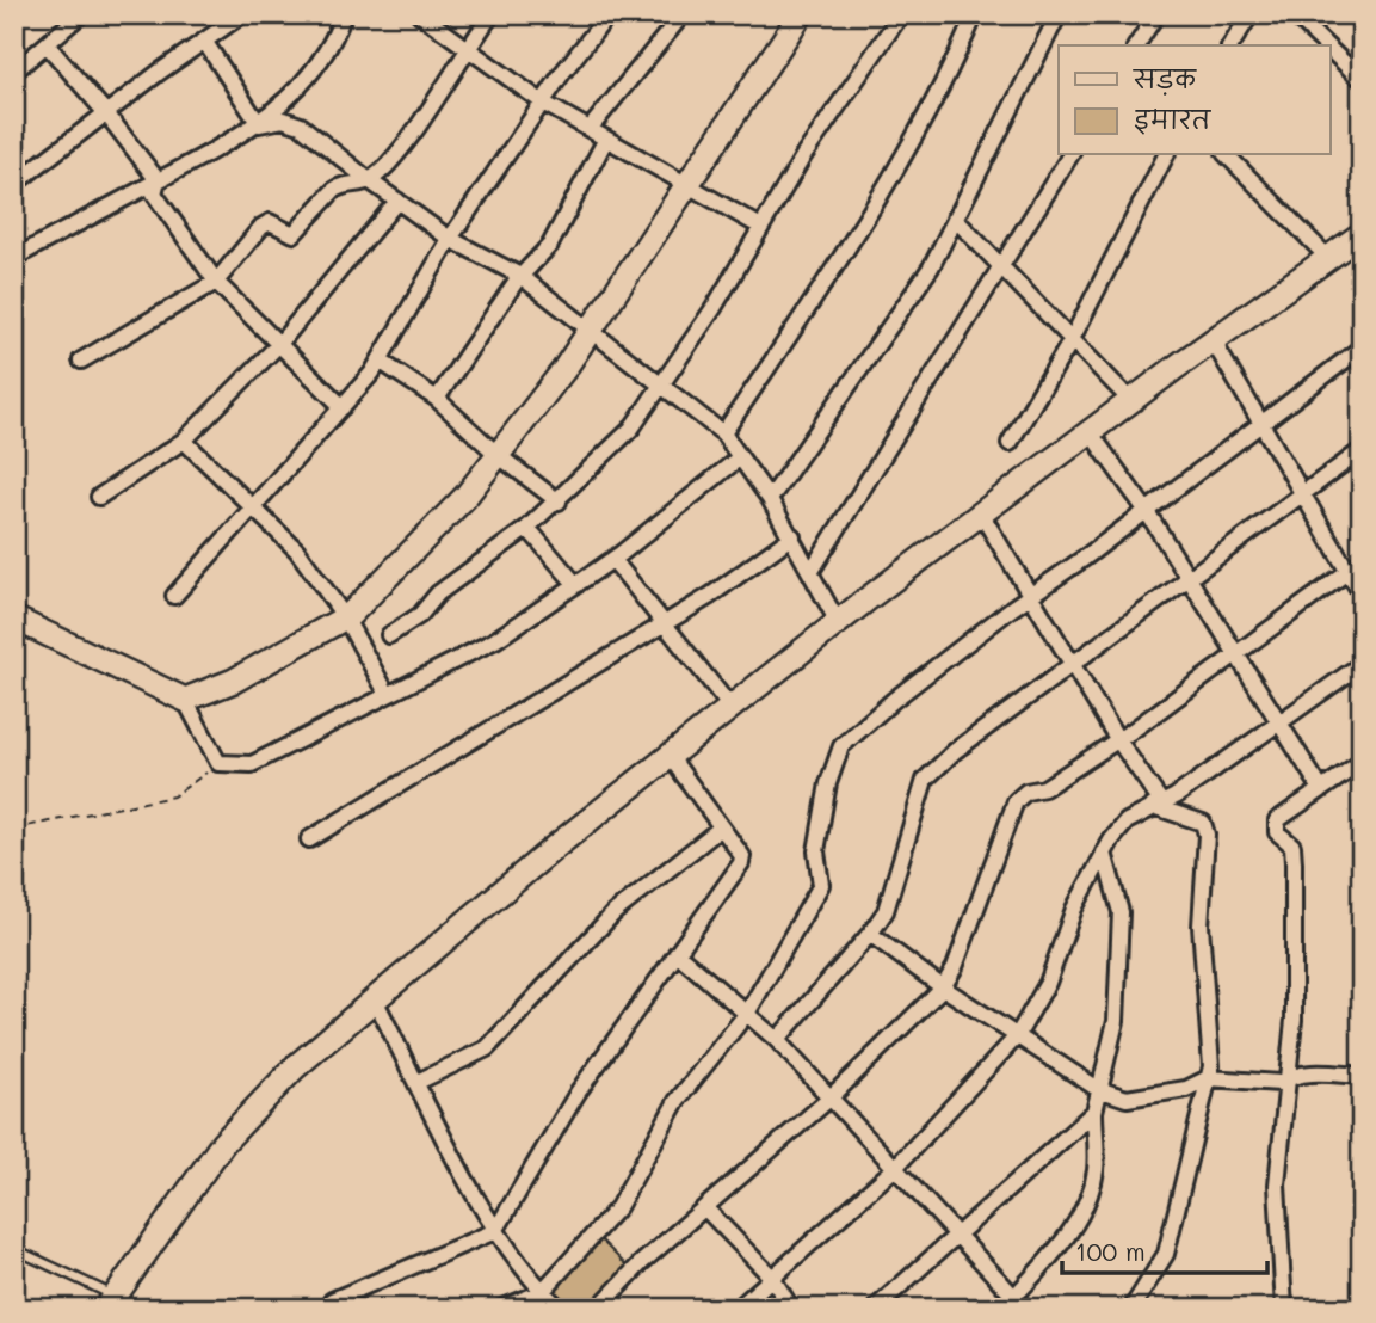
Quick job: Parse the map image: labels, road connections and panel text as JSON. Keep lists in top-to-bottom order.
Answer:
{
  "legend": ["सड़क", "इमारत"],
  "scale_bar": "100 m"
}
